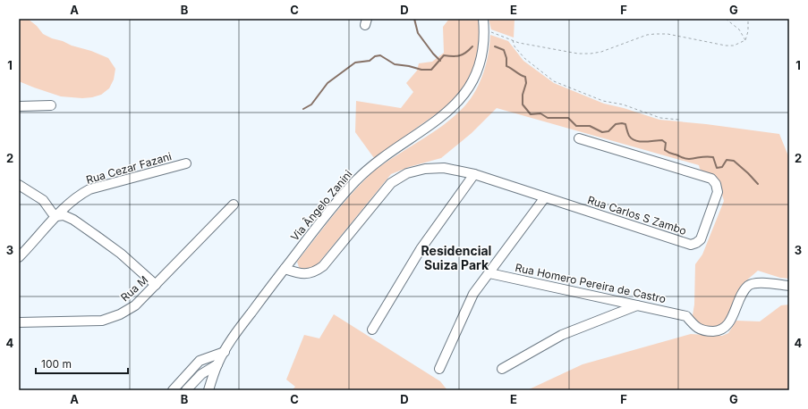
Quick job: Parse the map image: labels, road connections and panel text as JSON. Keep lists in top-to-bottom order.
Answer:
{
  "streets": {
    "street": [
      "Rua Cezar Fazani",
      "Via Ângelo Zanini",
      "Rua Carlos S Zambo",
      "Rua Homero Pereira de Castro",
      "Rua M"
    ]
  },
  "crossings": [
    ["Via Ângelo Zanini", "Rua Carlos S Zambo"]
  ],
  "districts": ["Residencial Suiza Park"],
  "scale_bar": "100 m",
  "grid": {
    "columns": [
      "A",
      "B",
      "C",
      "D",
      "E",
      "F",
      "G"
    ],
    "rows": [
      "1",
      "2",
      "3",
      "4"
    ]
  }
}
